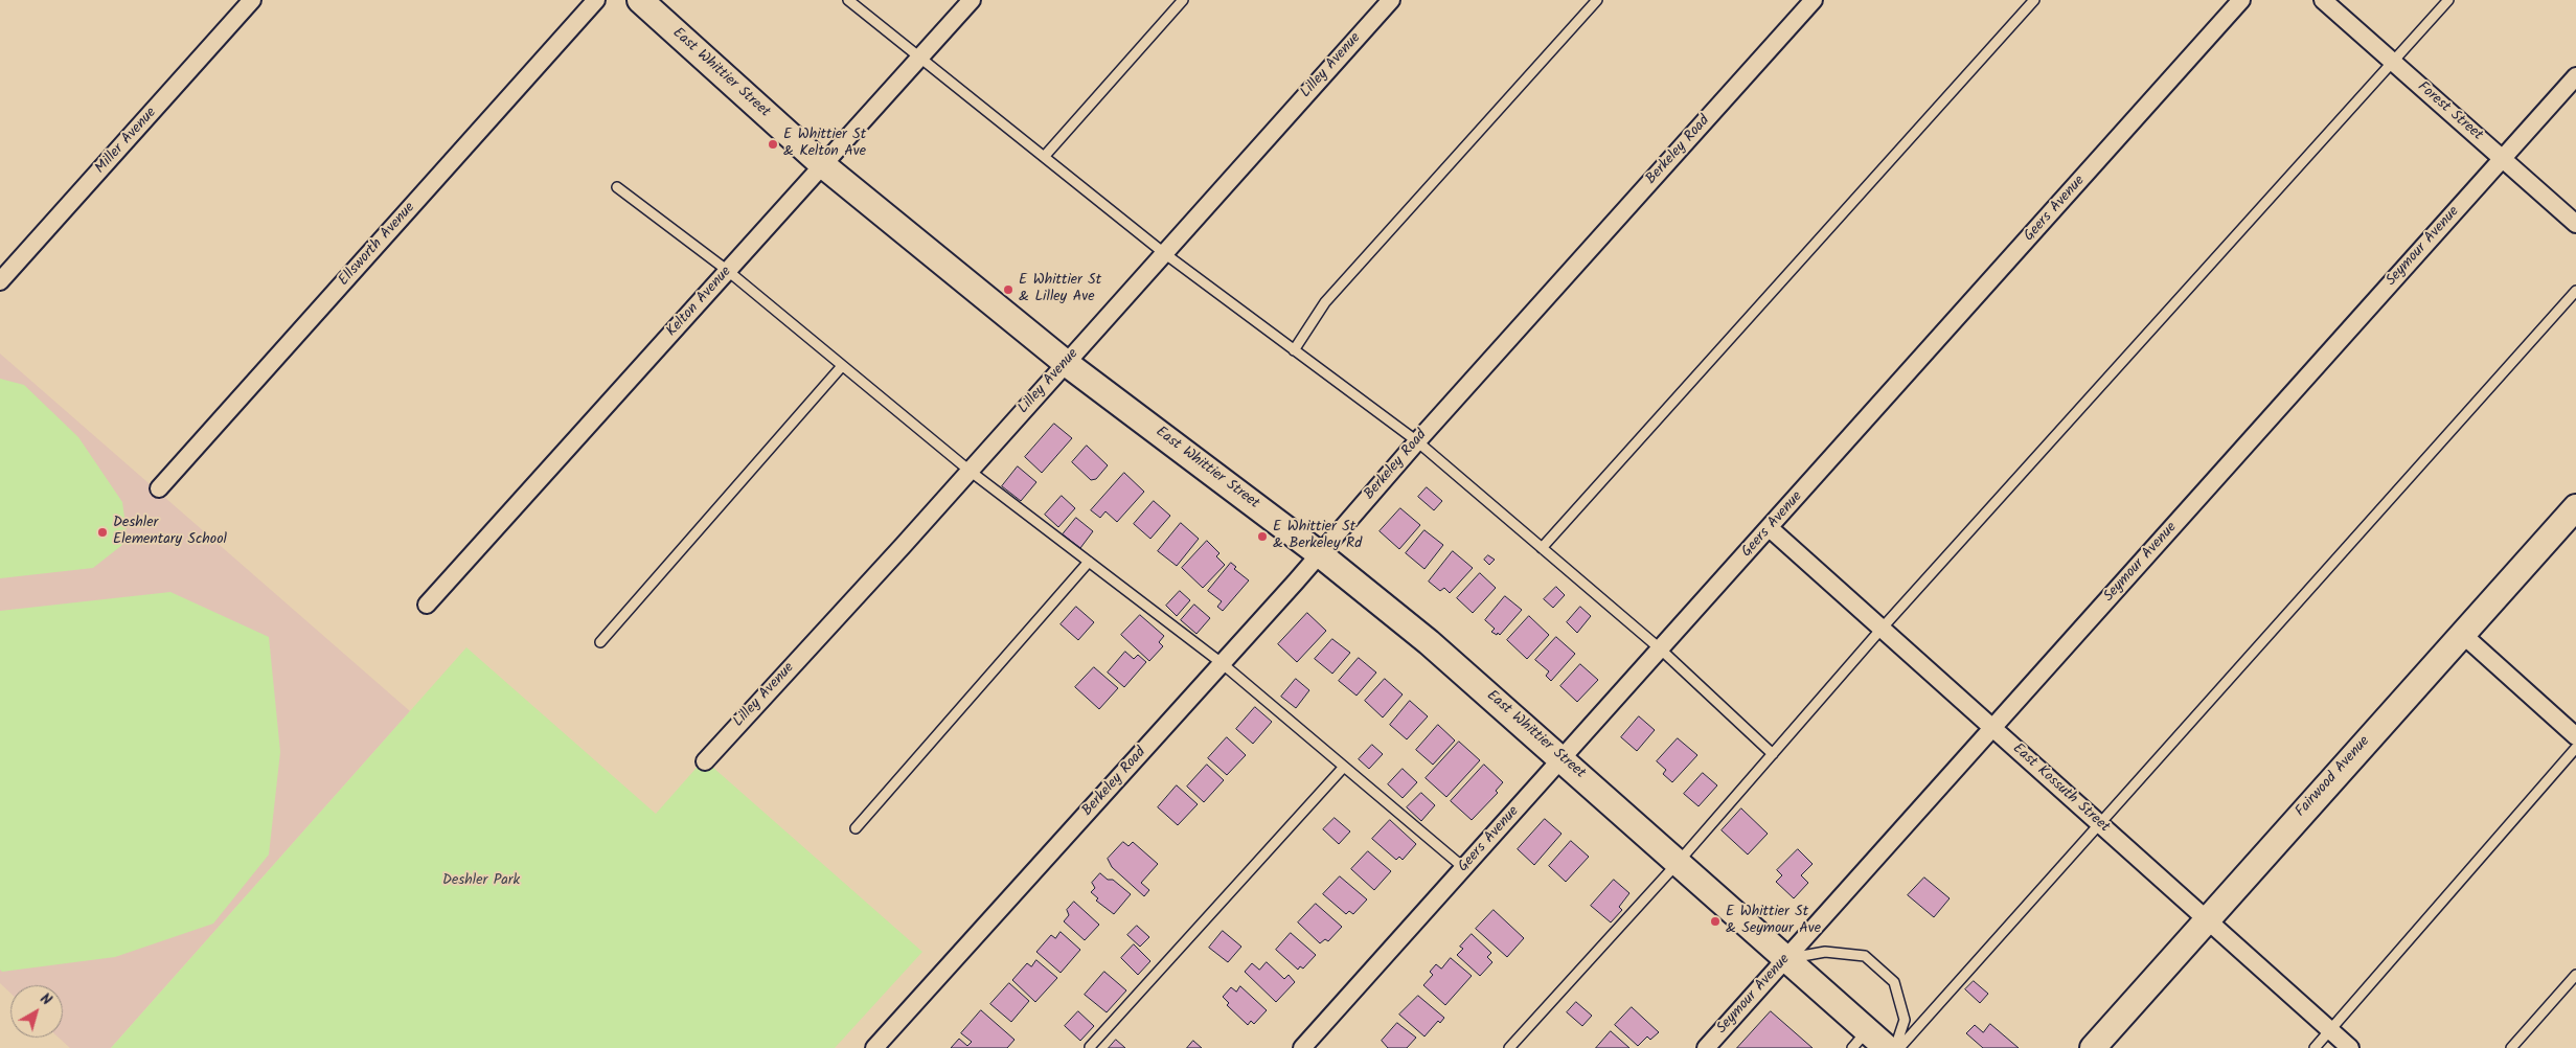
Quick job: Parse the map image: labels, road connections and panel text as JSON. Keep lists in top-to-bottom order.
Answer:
{
  "streets": {
    "street": [
      "Lilley Avenue",
      "East Whittier Street",
      "Forest Street",
      "Miller Avenue",
      "Berkeley Road",
      "Geers Avenue",
      "Ellsworth Avenue",
      "Seymour Avenue",
      "Kelton Avenue",
      "Fairwood Avenue",
      "East Kossuth Street"
    ]
  },
  "crossings": [
    ["Lilley Avenue", "East Whittier Street"],
    ["East Whittier Street", "Berkeley Road"],
    ["East Whittier Street", "Geers Avenue"],
    ["East Whittier Street", "Seymour Avenue"],
    ["East Whittier Street", "Kelton Avenue"],
    ["Forest Street", "Seymour Avenue"],
    ["Geers Avenue", "East Kossuth Street"],
    ["Seymour Avenue", "East Kossuth Street"],
    ["Fairwood Avenue", "East Kossuth Street"]
  ],
  "parks": ["Deshler Park"],
  "places": [
    "E Whittier St & Kelton Ave",
    "E Whittier St & Lilley Ave",
    "Deshler Elementary School",
    "E Whittier St & Berkeley Rd",
    "E Whittier St & Seymour Ave"
  ],
  "north": "top right"
}
